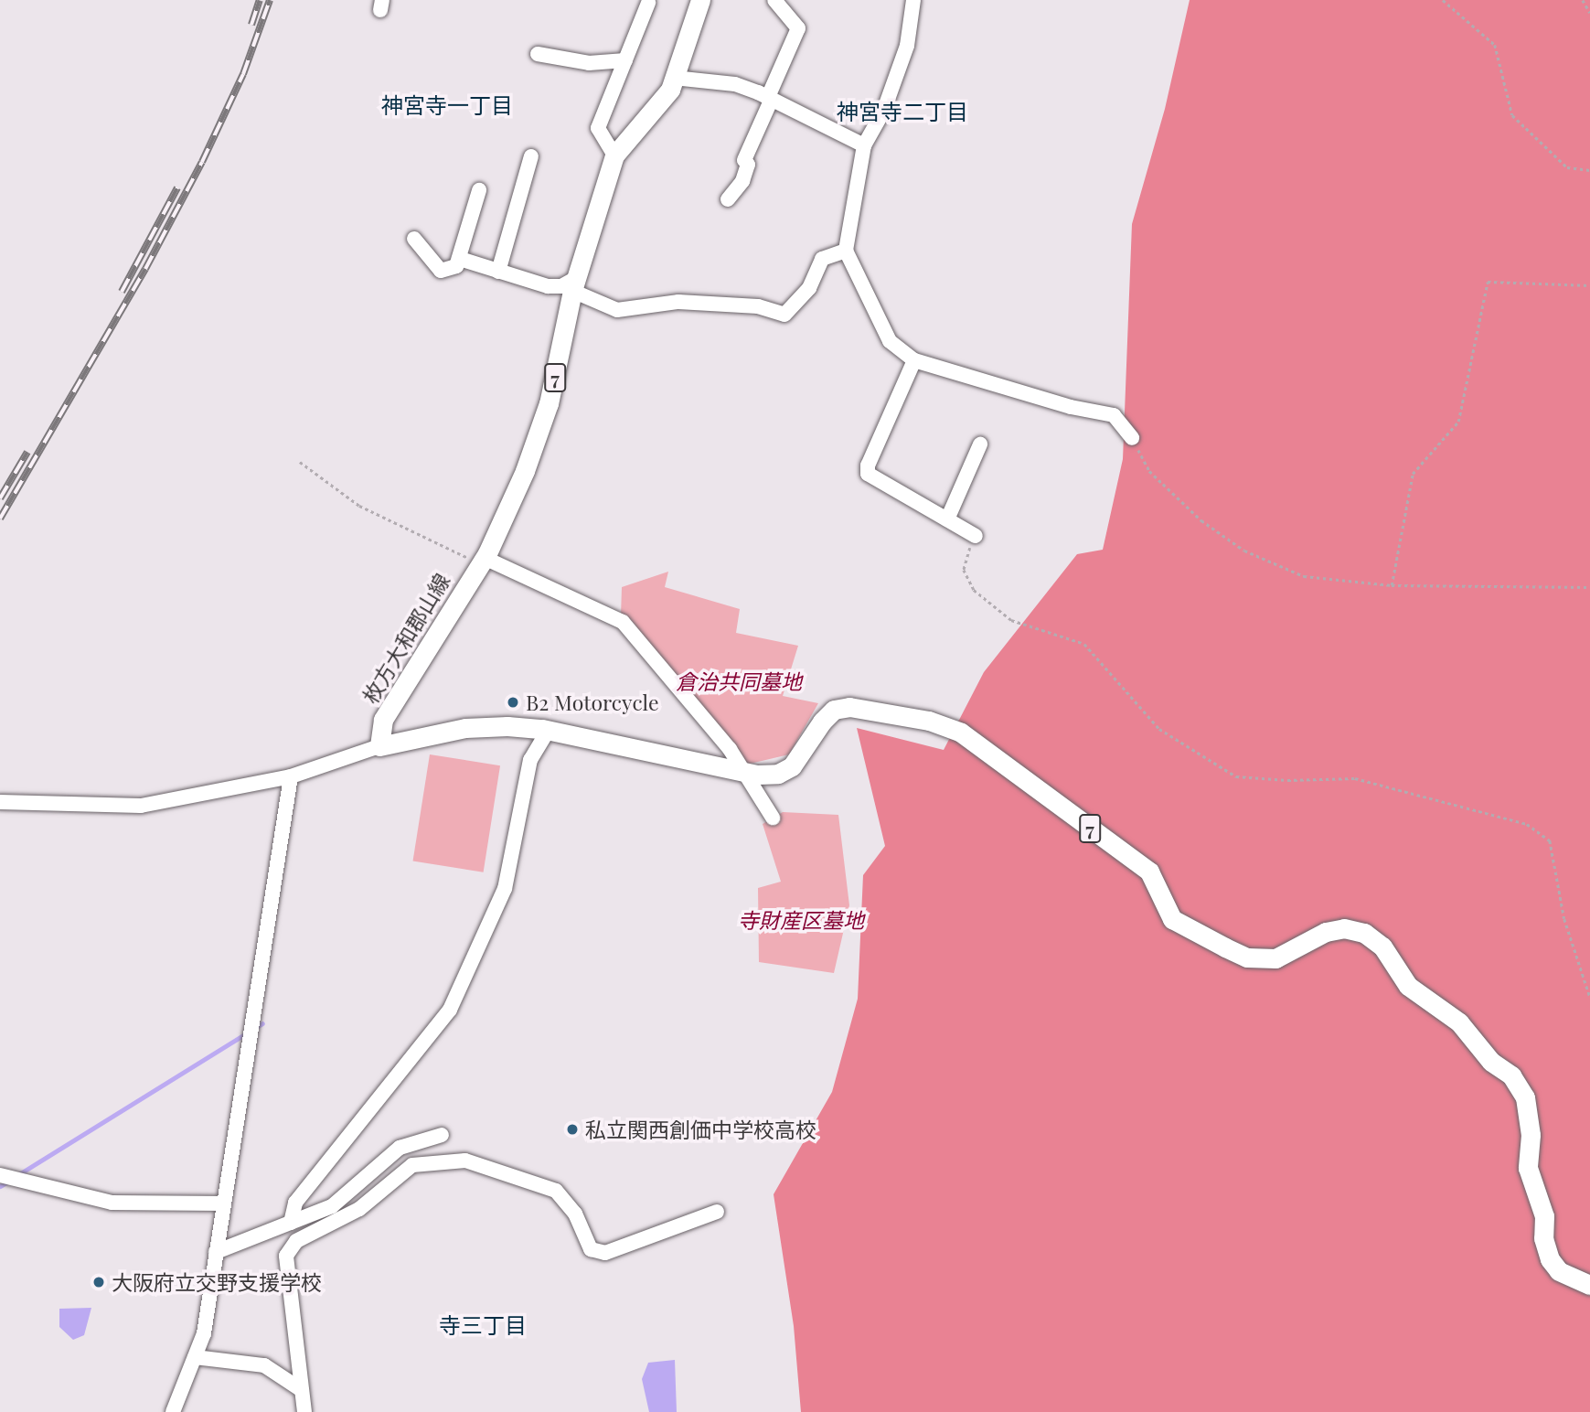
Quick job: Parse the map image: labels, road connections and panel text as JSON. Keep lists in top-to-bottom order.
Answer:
{
  "streets": {
    "main road": ["7", "枚方大和郡山線"]
  },
  "crossings": [
    ["7", "枚方大和郡山線"]
  ],
  "districts": ["神宮寺一丁目", "神宮寺二丁目", "寺三丁目"],
  "parks": ["倉治共同墓地", "寺財産区墓地"],
  "places": ["B2 Motorcycle", "私立関西創価中学校高校", "大阪府立交野支援学校"]
}
